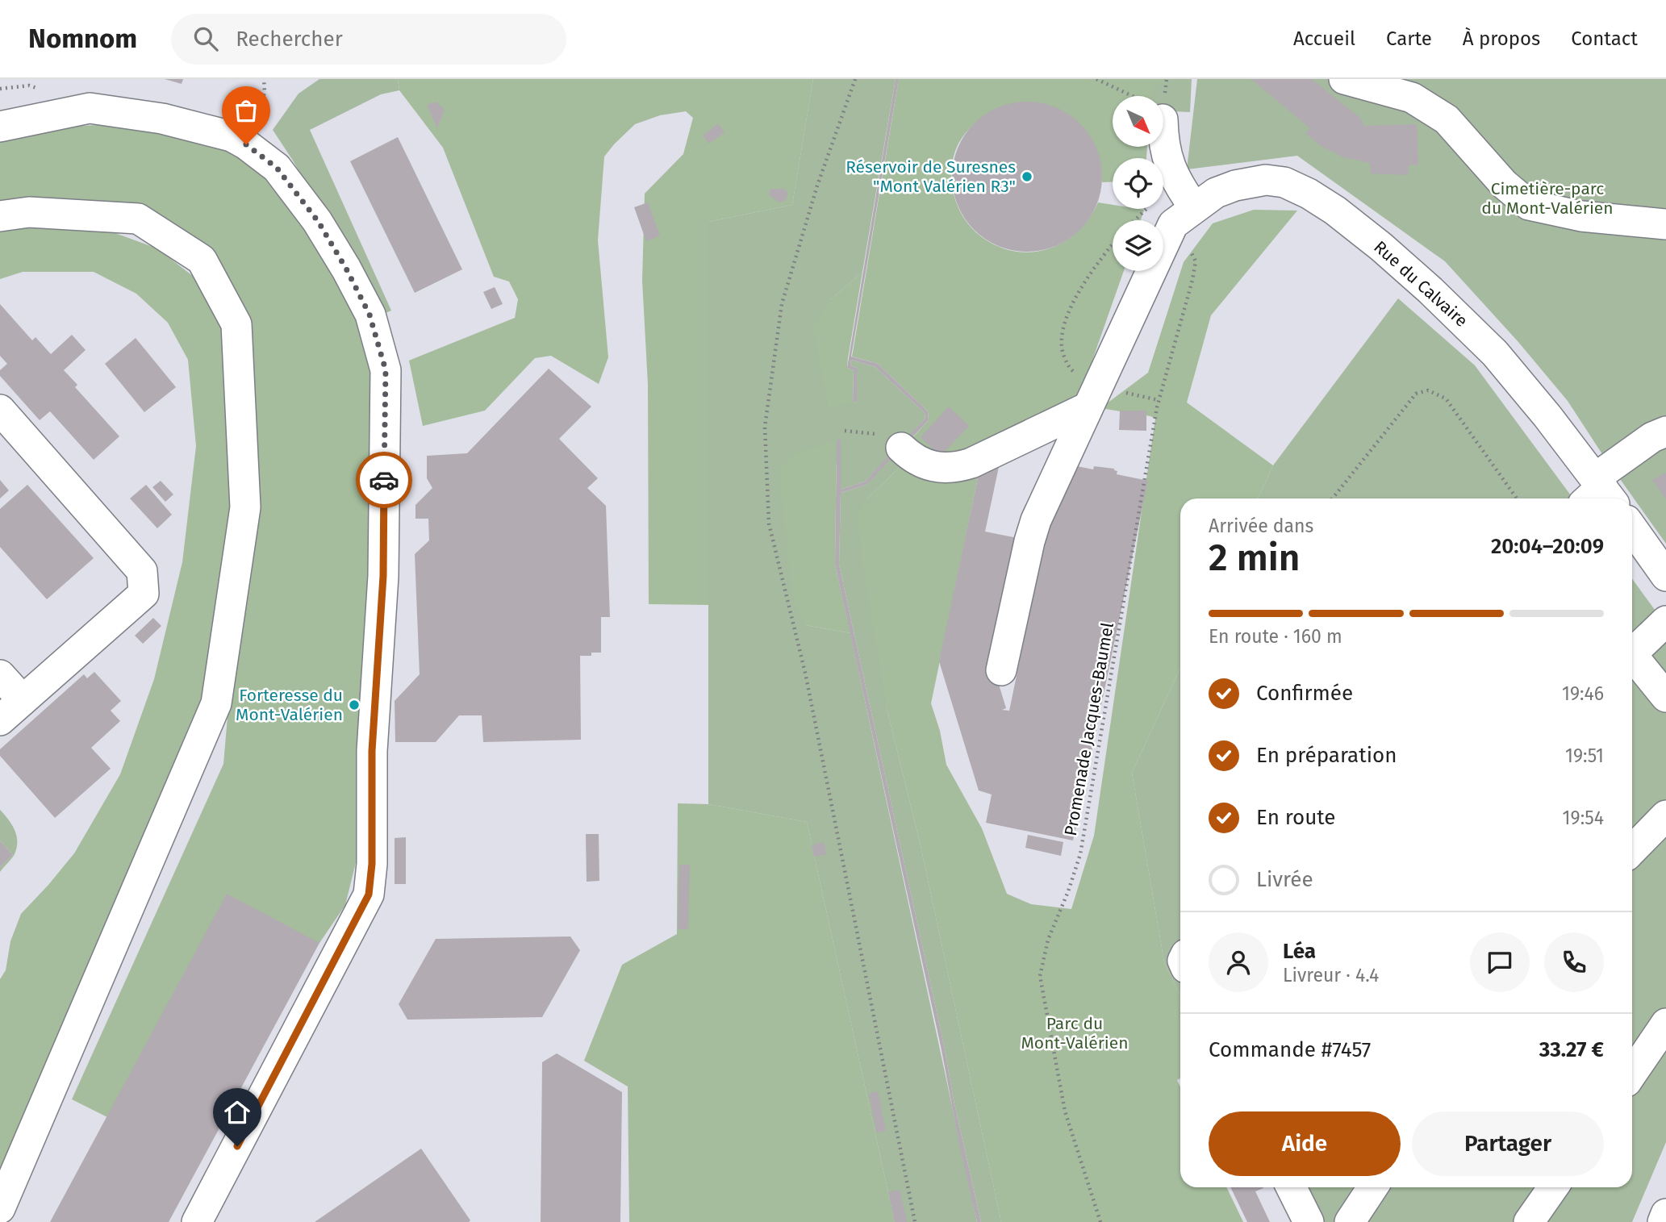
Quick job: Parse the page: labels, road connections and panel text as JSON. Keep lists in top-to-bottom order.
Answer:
{
  "streets": {
    "street": ["Rue du Calvaire"],
    "path": ["Promenade Jacques-Baumel"]
  },
  "crossings": [
    ["Rue du Calvaire", "Promenade Jacques-Baumel"]
  ],
  "parks": ["Cimetière-parc du Mont-Valérien", "Parc du Mont-Valérien"],
  "places": ["Réservoir de Suresnes \"Mont Valérien R3\"", "Forteresse du Mont-Valérien"],
  "north": "bottom right",
  "page": {
    "header": "Nomnom",
    "search": "Rechercher",
    "nav": [
      "Accueil",
      "Carte",
      "À propos",
      "Contact"
    ],
    "heading": ["2 min", "Arrivée dans", "20:04–20:09"],
    "panel": [
      "Léa",
      "Livreur · 4.4",
      "Commande #7457",
      "33.27 €"
    ],
    "bar": "En route · 160 m",
    "list": [
      ["Confirmée", "19:46"],
      ["En préparation", "19:51"],
      ["En route", "19:54"],
      "Livrée"
    ],
    "buttons": ["Aide", "Partager"]
  }
}
